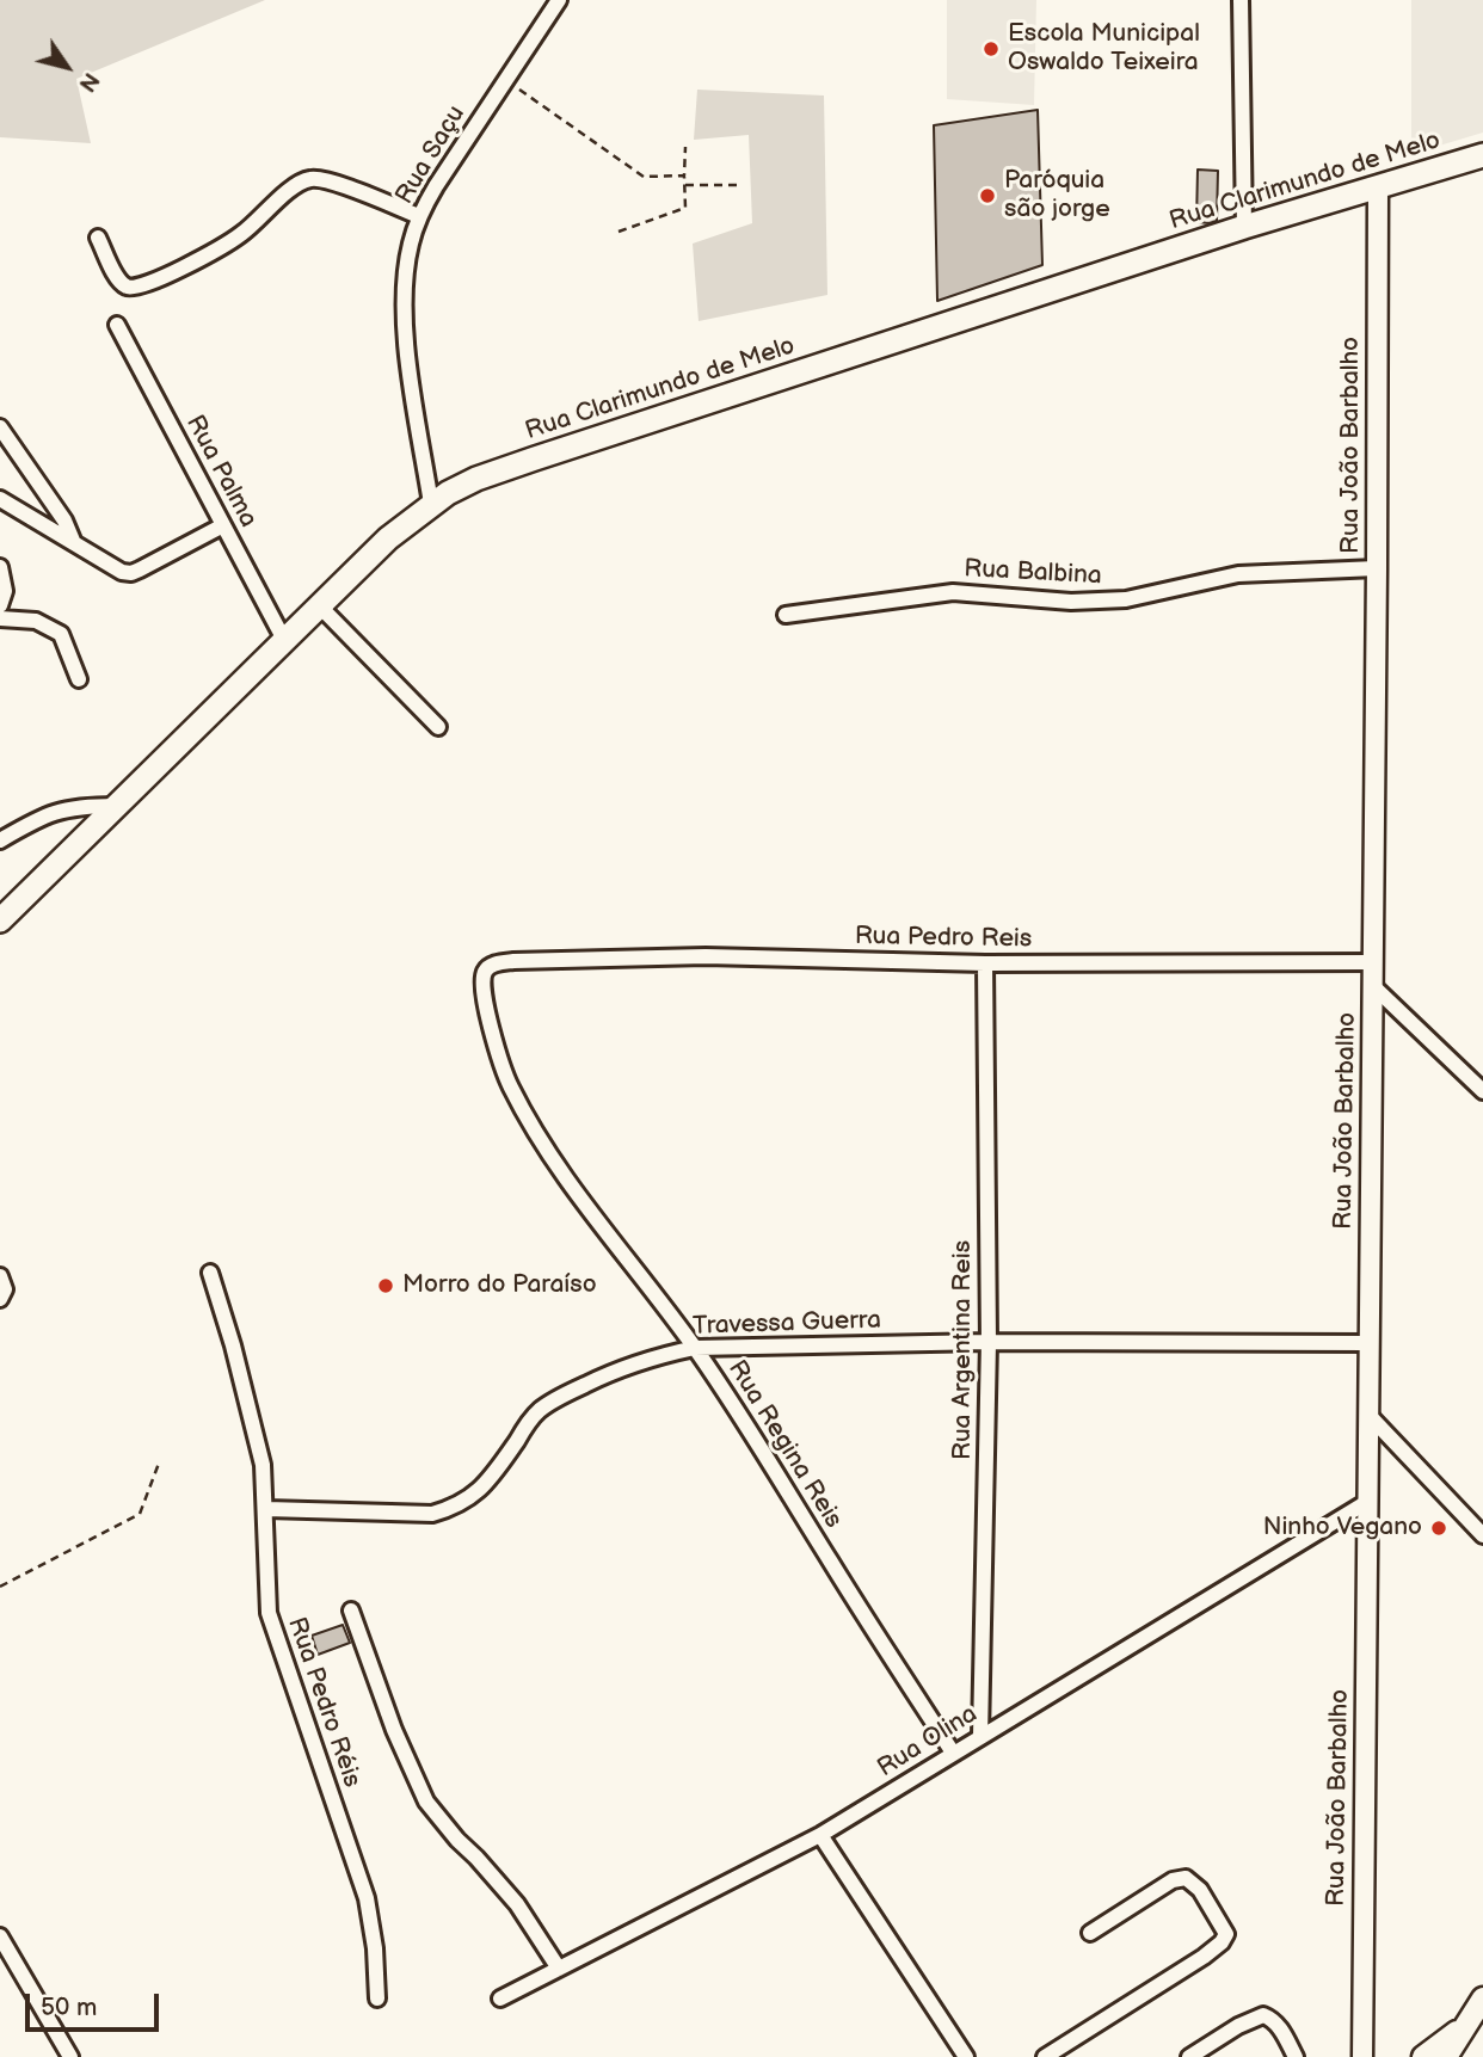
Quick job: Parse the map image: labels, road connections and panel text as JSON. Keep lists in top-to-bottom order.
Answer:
{
  "streets": {
    "main road": ["Rua Clarimundo de Melo"],
    "street": [
      "Rua Saçu",
      "Rua João Barbalho",
      "Rua Palma",
      "Rua Balbina",
      "Rua Pedro Reis",
      "Travessa Guerra",
      "Rua Argentina Reis",
      "Rua Regina Reis",
      "Rua Pedro Réis",
      "Rua Olina"
    ]
  },
  "crossings": [
    ["Rua Saçu", "Rua Clarimundo de Melo"],
    ["Rua Clarimundo de Melo", "Rua João Barbalho"],
    ["Rua Clarimundo de Melo", "Rua Palma"],
    ["Rua João Barbalho", "Rua Balbina"],
    ["Rua João Barbalho", "Rua Pedro Reis"],
    ["Rua João Barbalho", "Travessa Guerra"],
    ["Rua João Barbalho", "Rua Olina"],
    ["Rua Pedro Reis", "Rua Argentina Reis"],
    ["Rua Pedro Reis", "Rua Regina Reis"],
    ["Travessa Guerra", "Rua Argentina Reis"],
    ["Travessa Guerra", "Rua Regina Reis"],
    ["Travessa Guerra", "Rua Pedro Réis"],
    ["Rua Argentina Reis", "Rua Olina"],
    ["Rua Regina Reis", "Rua Olina"]
  ],
  "places": [
    "Escola Municipal Oswaldo Teixeira",
    "Paróquia são jorge",
    "Morro do Paraíso",
    "Ninho Vegano"
  ],
  "scale_bar": "50 m",
  "north": "bottom right"
}
